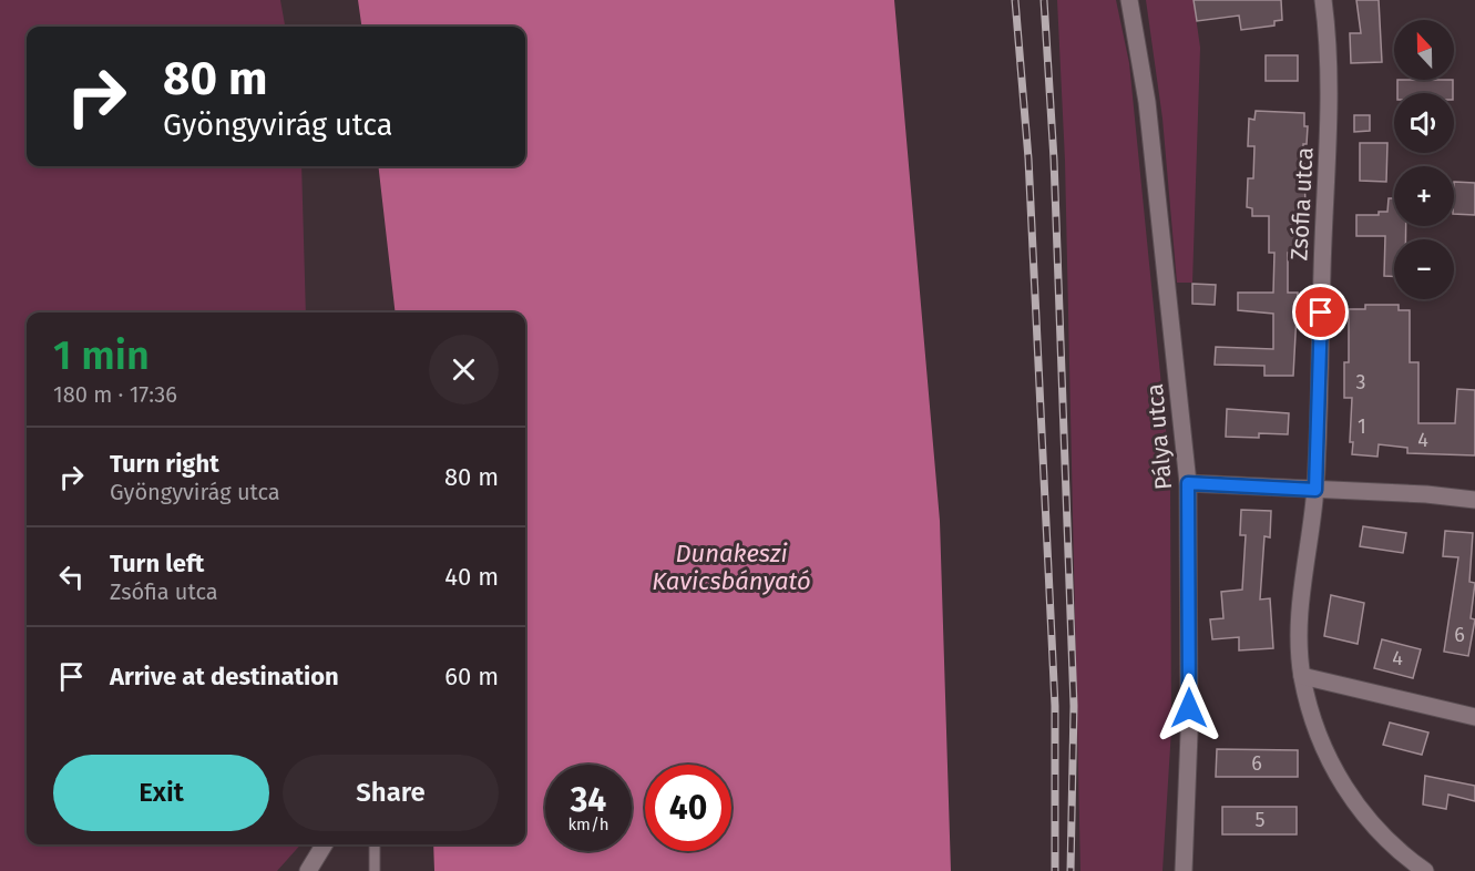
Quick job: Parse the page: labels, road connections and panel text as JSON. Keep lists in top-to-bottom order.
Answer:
{
  "streets": {
    "street": ["Zsófia utca", "Pálya utca"]
  },
  "water": ["Dunakeszi Kavicsbányató"],
  "house_numbers": [
    "3",
    "1",
    "4",
    "6",
    "4",
    "6",
    "5"
  ],
  "north": "top",
  "page": {
    "map_buttons": ["+", "−"],
    "turn": ["80 m", "Gyöngyvirág utca"],
    "heading": ["1 min", "180 m · 17:36"],
    "list": [
      {
        "name": "Turn right",
        "note": "Gyöngyvirág utca",
        "value": "80 m"
      },
      {
        "name": "Turn left",
        "note": "Zsófia utca",
        "value": "40 m"
      },
      {
        "name": "Arrive at destination",
        "value": "60 m"
      }
    ],
    "buttons": ["Exit", "Share"],
    "speed": "34 km/h",
    "limit": "40"
  }
}
